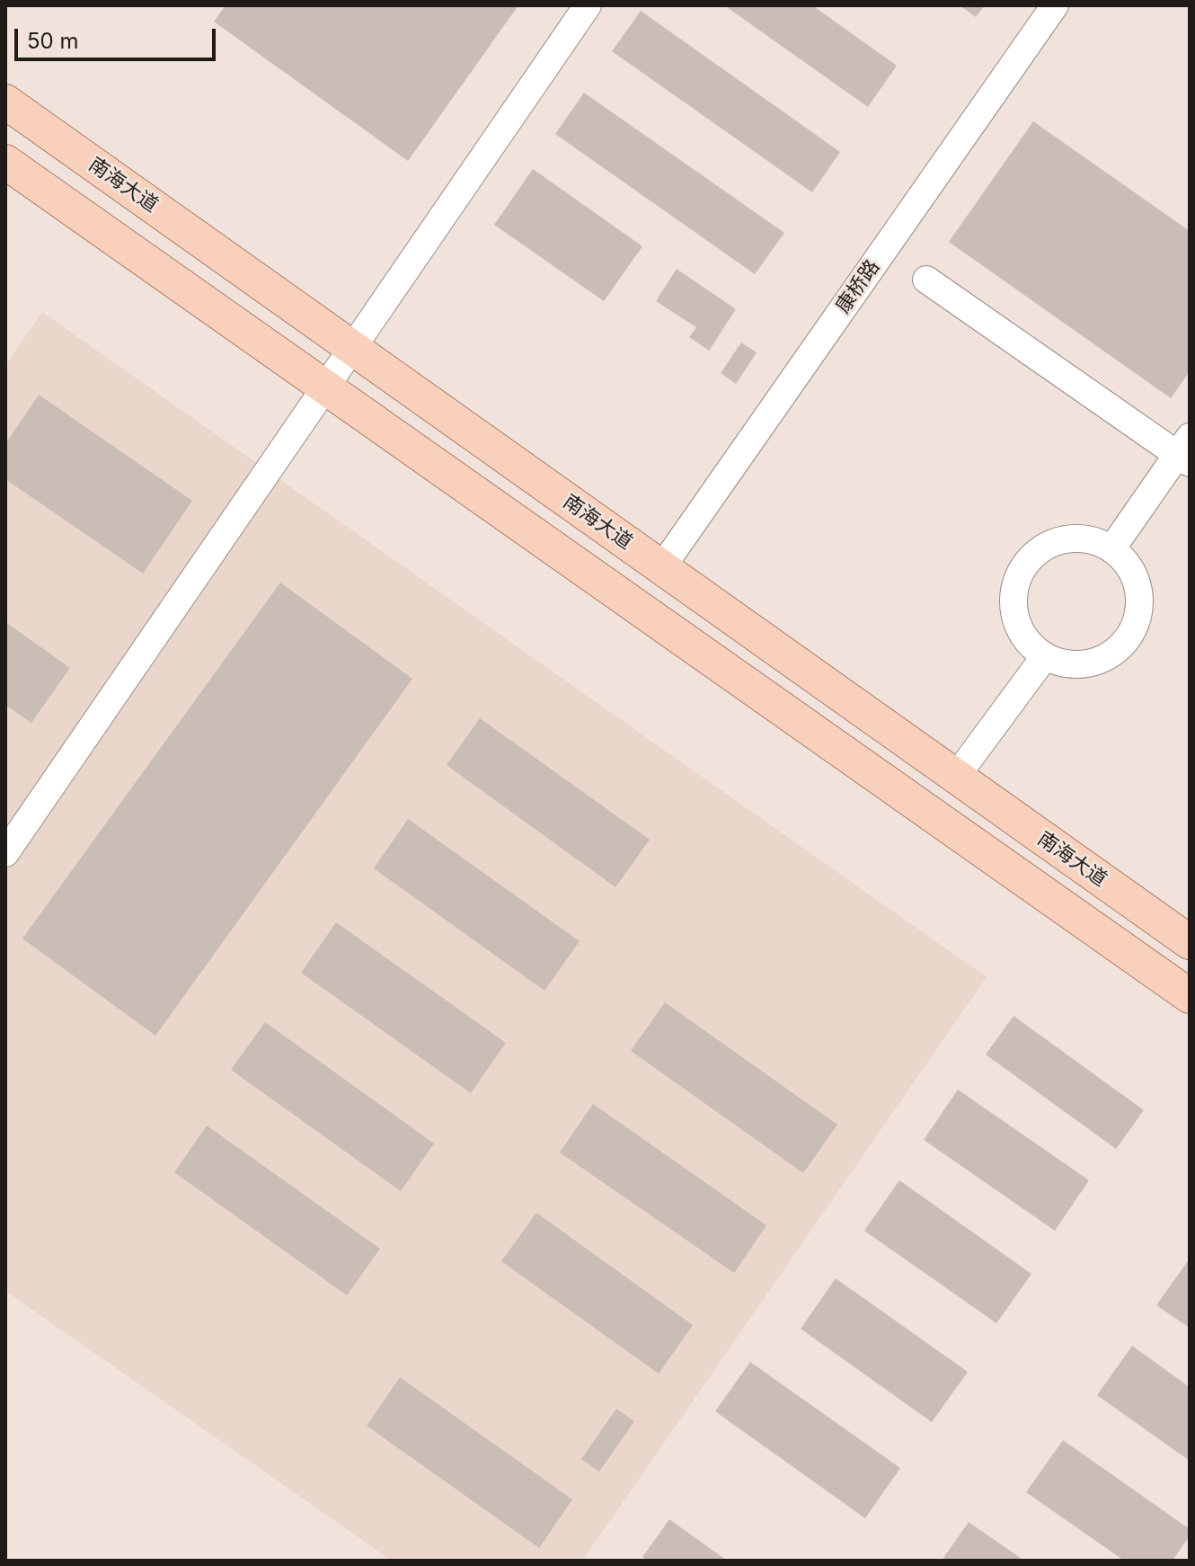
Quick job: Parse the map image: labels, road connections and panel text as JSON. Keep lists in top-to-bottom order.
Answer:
{
  "streets": {
    "main road": ["南海大道"],
    "street": ["康桥路"]
  },
  "crossings": [
    ["南海大道", "康桥路"]
  ],
  "scale_bar": "50 m"
}
